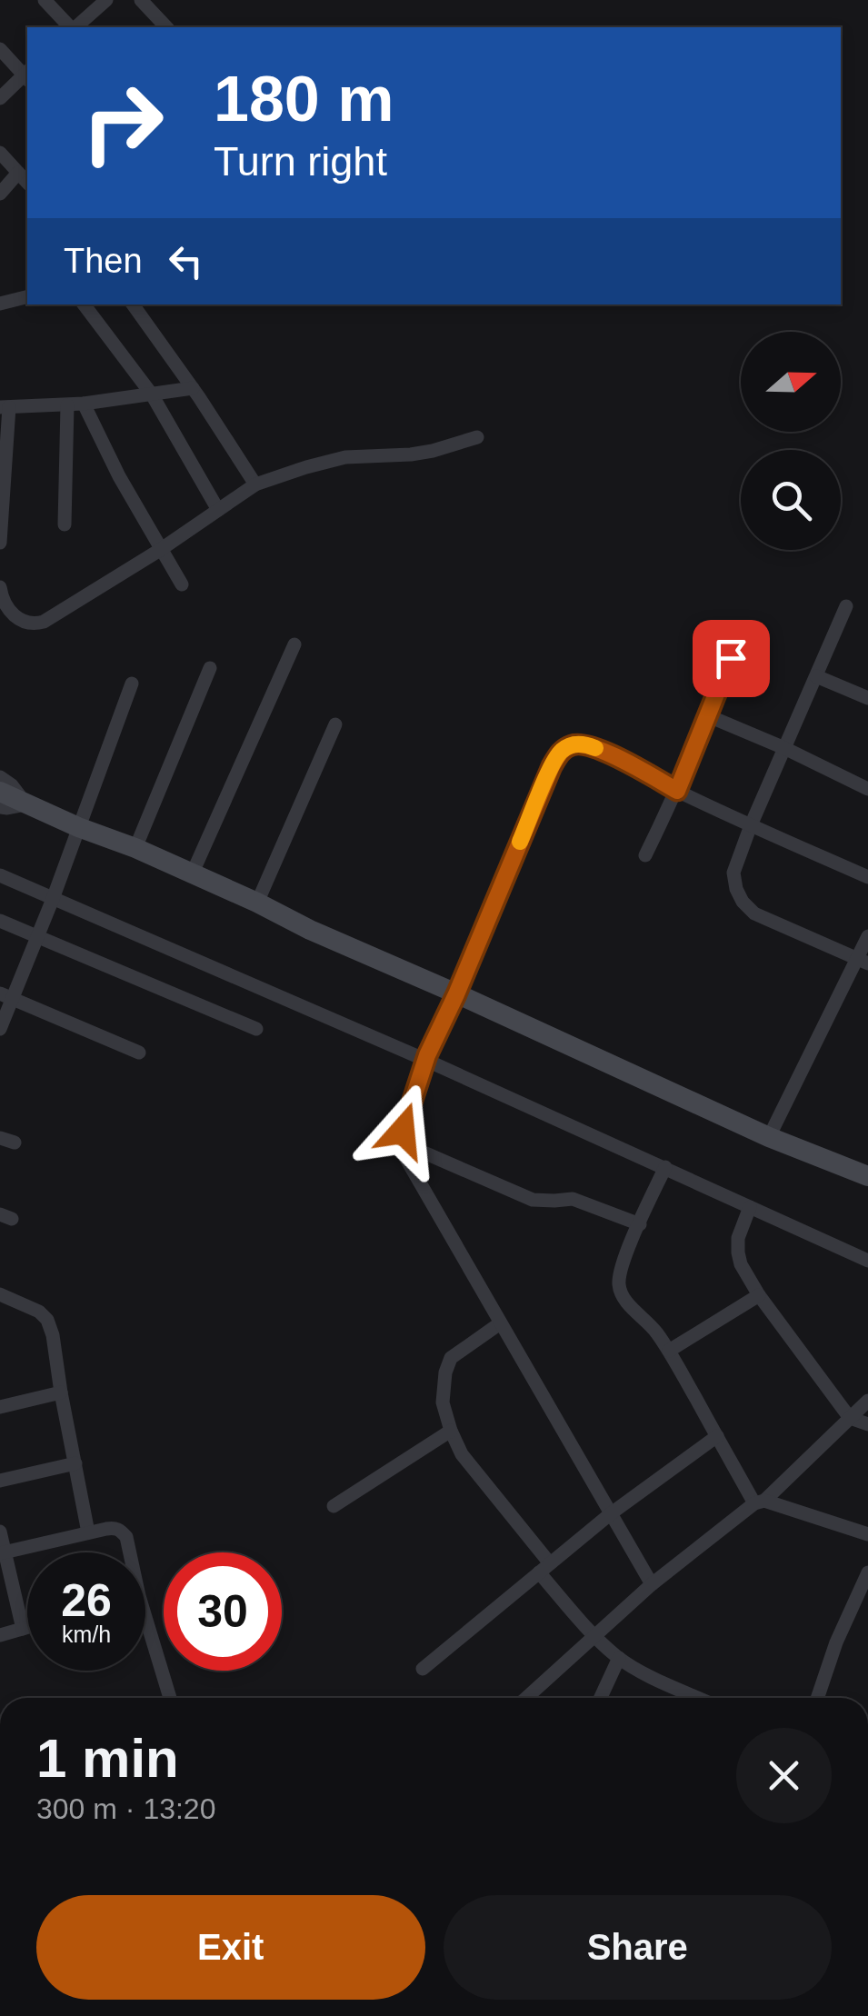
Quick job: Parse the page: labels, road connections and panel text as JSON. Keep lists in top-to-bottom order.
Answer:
{
  "north": "right",
  "page": {
    "turn": ["180 m", "Turn right"],
    "then": "Then",
    "speed": "26 km/h",
    "limit": "30",
    "heading": ["1 min", "300 m · 13:20"],
    "buttons": ["Exit", "Share"]
  }
}
